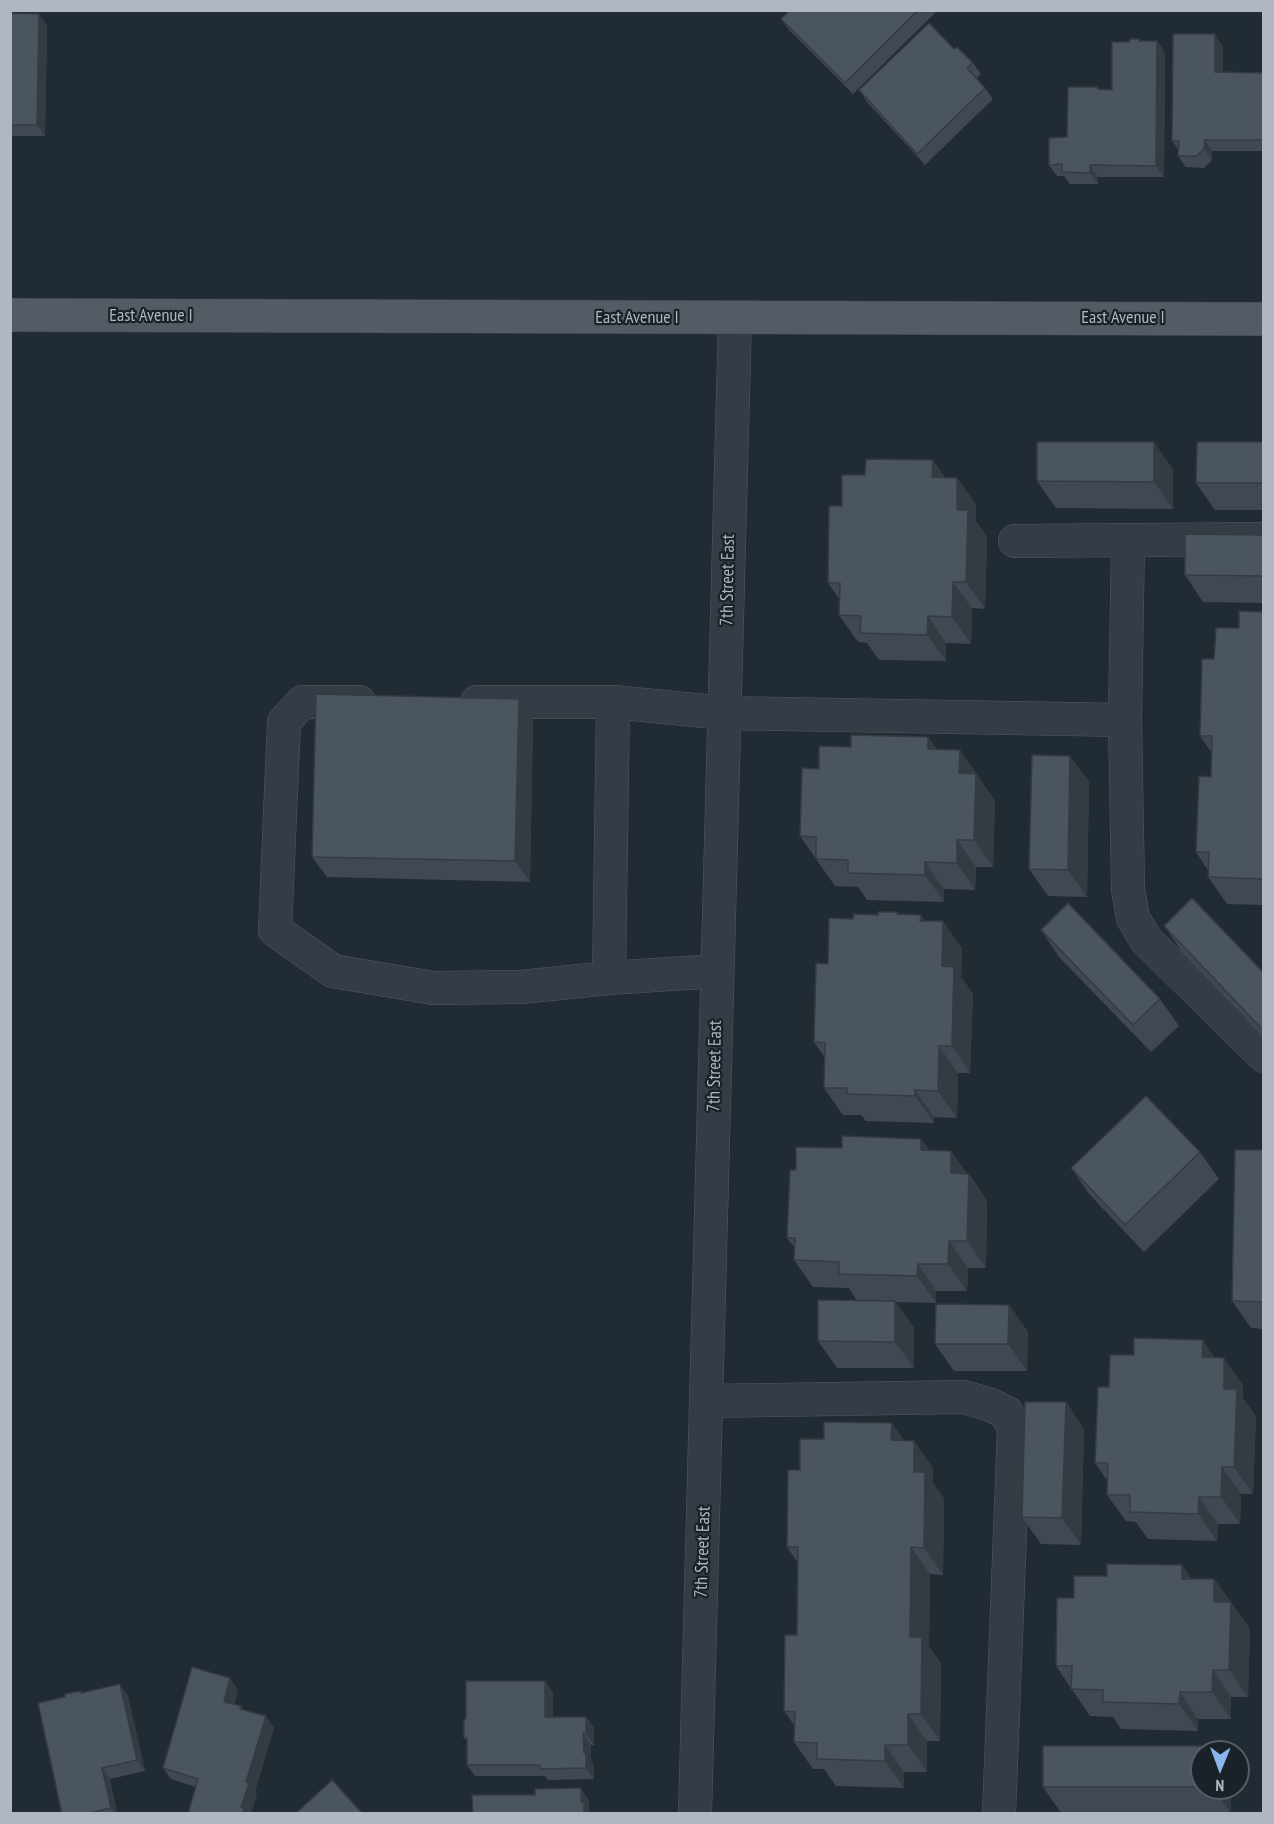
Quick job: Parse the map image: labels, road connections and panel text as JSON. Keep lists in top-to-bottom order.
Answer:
{
  "streets": {
    "main road": ["East Avenue I"],
    "street": ["7th Street East"]
  },
  "crossings": [
    ["East Avenue I", "7th Street East"]
  ],
  "north": "bottom"
}
